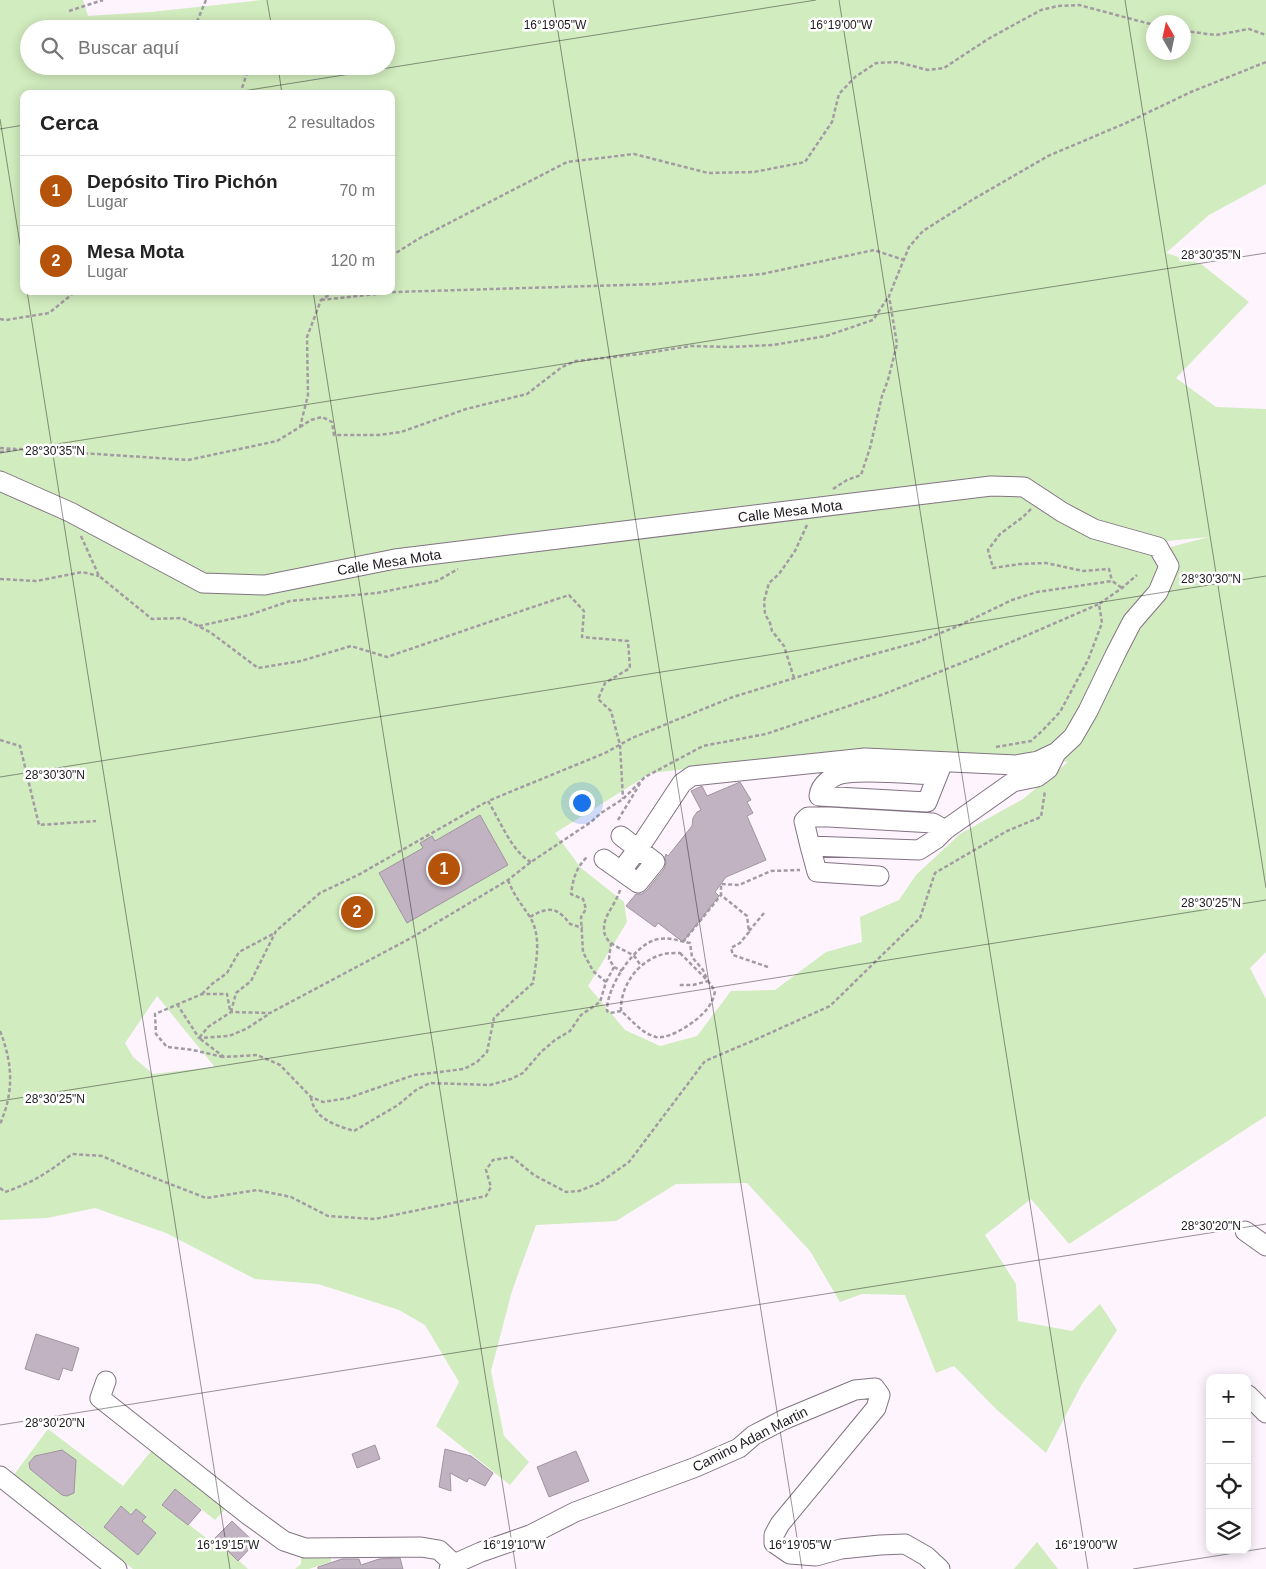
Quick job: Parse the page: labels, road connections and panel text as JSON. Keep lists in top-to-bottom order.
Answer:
{
  "streets": {
    "street": ["Calle Mesa Mota", "Camino Adan Martin"]
  },
  "north": "top",
  "page": {
    "search": "Buscar aquí",
    "heading": ["Cerca", "2 resultados"],
    "list": [
      {
        "mark": "1",
        "name": "Depósito Tiro Pichón",
        "note": "Lugar",
        "value": "70 m"
      },
      {
        "mark": "2",
        "name": "Mesa Mota",
        "note": "Lugar",
        "value": "120 m"
      }
    ],
    "pins": ["1", "2"],
    "map_buttons": ["+", "−"]
  },
  "coordinates": [
    "16°19'05\"W",
    "16°19'00\"W",
    "28°30'35\"N",
    "28°30'30\"N",
    "28°30'25\"N",
    "28°30'20\"N",
    "16°19'15\"W",
    "16°19'10\"W"
  ]
}
